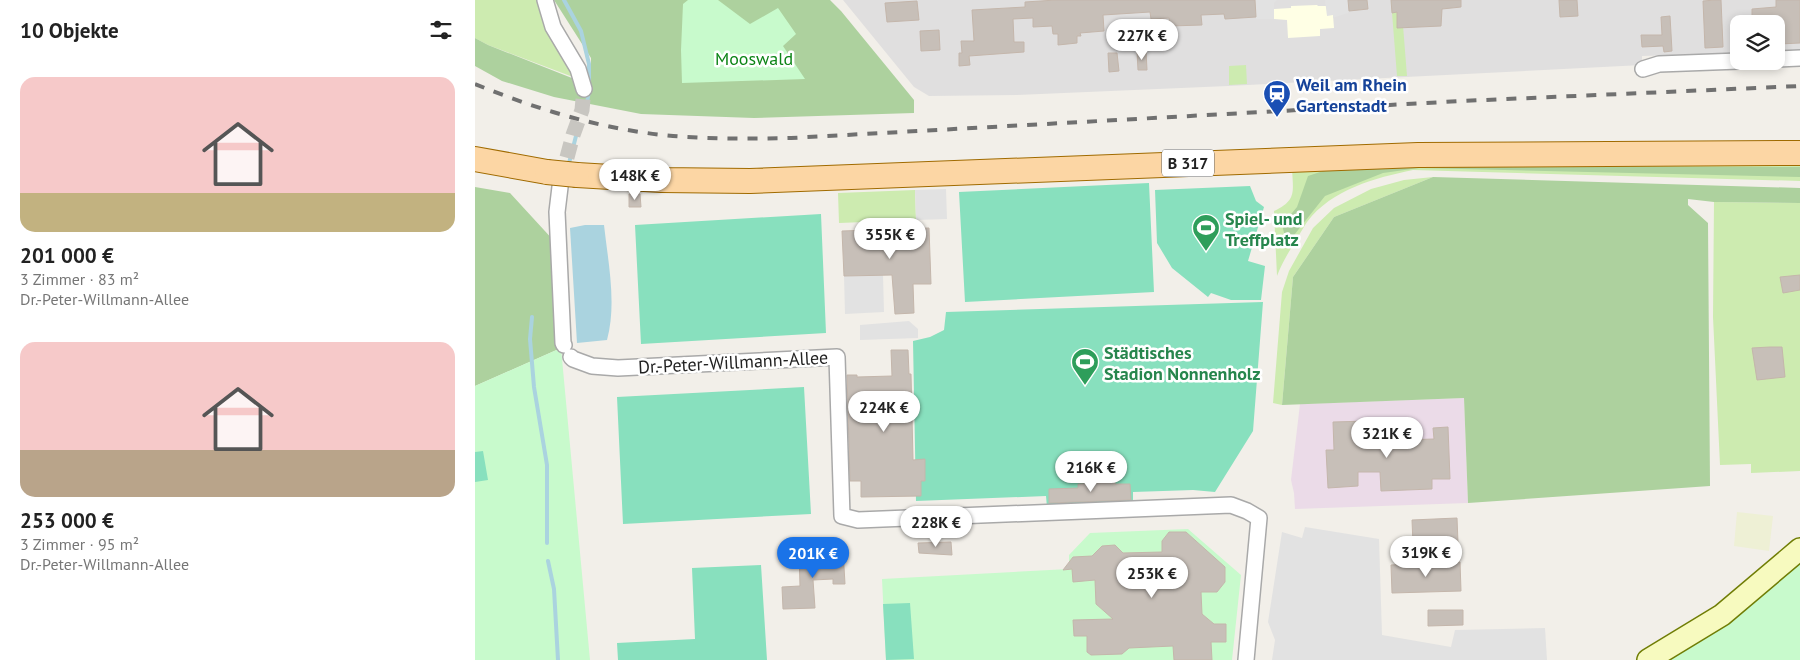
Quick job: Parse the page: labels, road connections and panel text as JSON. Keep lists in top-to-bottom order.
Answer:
{
  "streets": {
    "main road": ["B 317"],
    "street": ["Dr.-Peter-Willmann-Allee"]
  },
  "crossings": [
    ["B 317", "Dr.-Peter-Willmann-Allee"]
  ],
  "parks": ["Mooswald"],
  "places": {
    "station": ["Weil am Rhein Gartenstadt"],
    "sports": ["Spiel- und Treffplatz", "Städtisches Stadion Nonnenholz"]
  },
  "page": {
    "heading": "10 Objekte",
    "price": [
      "227K €",
      "148K €",
      "355K €",
      "224K €",
      "321K €",
      "216K €",
      "228K €",
      "319K €",
      "201K €",
      "253K €"
    ],
    "list": [
      {
        "name": "201 000 €",
        "note": "3 Zimmer · 83 m² · Dr.-Peter-Willmann-Allee"
      },
      {
        "name": "253 000 €",
        "note": "3 Zimmer · 95 m² · Dr.-Peter-Willmann-Allee"
      }
    ]
  }
}
